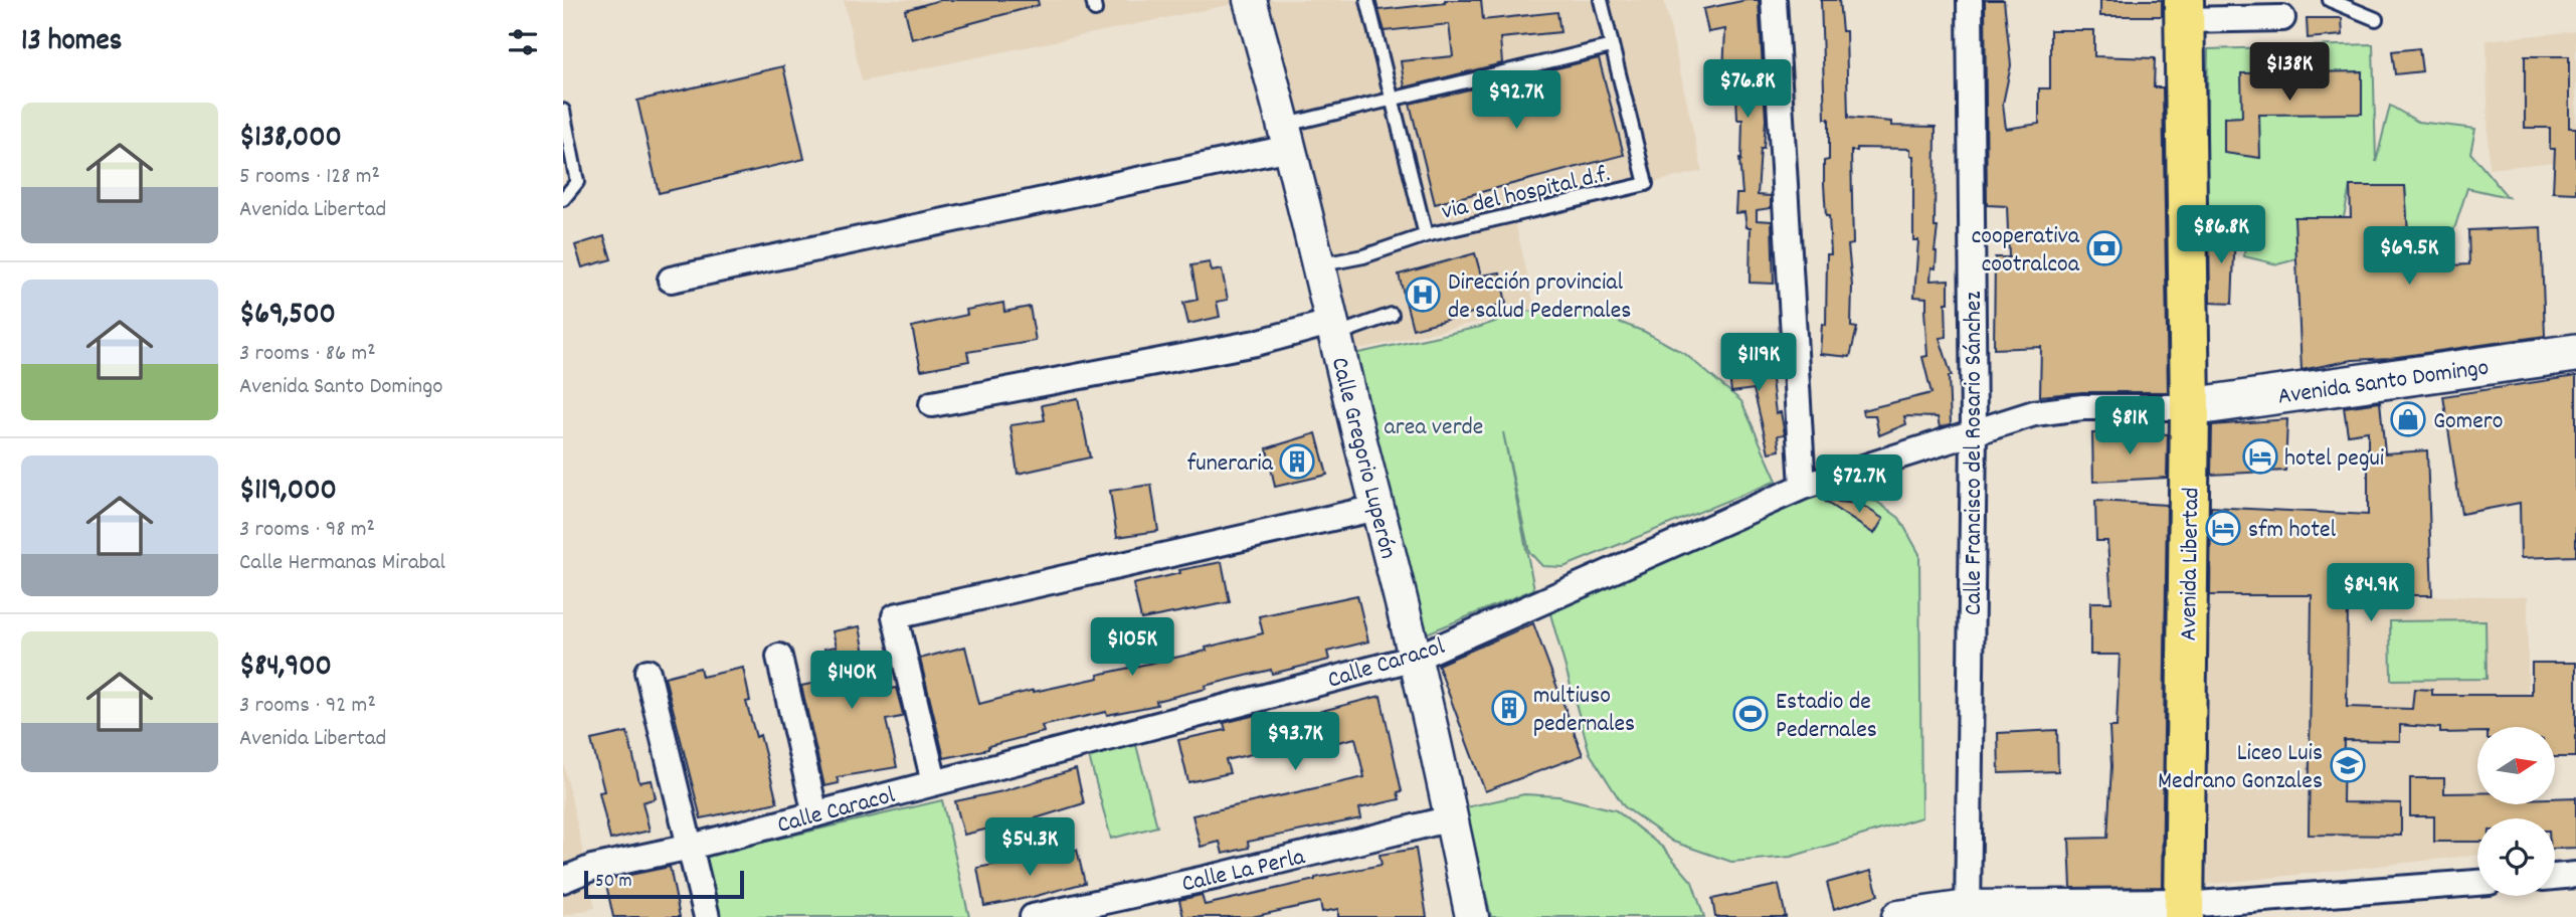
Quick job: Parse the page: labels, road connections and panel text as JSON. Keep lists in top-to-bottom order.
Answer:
{
  "streets": {
    "main road": ["Avenida Santo Domingo", "Avenida Libertad"],
    "street": [
      "Calle Francisco del Rosario Sánchez",
      "Calle Gregorio Luperón",
      "Calle Caracol",
      "Calle La Perla"
    ],
    "lane": ["via del hospital d.f."]
  },
  "crossings": [
    ["Avenida Santo Domingo", "Avenida Libertad"],
    ["Avenida Santo Domingo", "Calle Caracol"],
    ["Calle Francisco del Rosario Sánchez", "Calle Caracol"],
    ["Calle Gregorio Luperón", "Calle Caracol"],
    ["Calle Gregorio Luperón", "Calle La Perla"],
    ["Avenida Libertad", "Calle Caracol"]
  ],
  "parks": ["area verde"],
  "places": {
    "bank": ["cooperativa cootralcoa"],
    "hospital": ["Dirección provincial de salud Pedernales"],
    "shop": ["Gomero"],
    "hotel": ["hotel pegui", "sfm hotel"],
    "building": ["funeraria", "multiuso pedernales"],
    "sports": ["Estadio de Pedernales"],
    "school or university": ["Liceo Luis Medrano Gonzales"]
  },
  "scale_bar": "50 m",
  "north": "right",
  "page": {
    "heading": "13 homes",
    "price": [
      "$138K",
      "$76.8K",
      "$92.7K",
      "$86.8K",
      "$69.5K",
      "$119K",
      "$81K",
      "$72.7K",
      "$84.9K",
      "$105K",
      "$140K",
      "$93.7K",
      "$54.3K"
    ],
    "list": [
      {
        "name": "$138,000",
        "note": "5 rooms · 128 m² · Avenida Libertad"
      },
      {
        "name": "$69,500",
        "note": "3 rooms · 86 m² · Avenida Santo Domingo"
      },
      {
        "name": "$119,000",
        "note": "3 rooms · 98 m² · Calle Hermanas Mirabal"
      },
      {
        "name": "$84,900",
        "note": "3 rooms · 92 m² · Avenida Libertad"
      }
    ],
    "scale": "50 m"
  }
}
